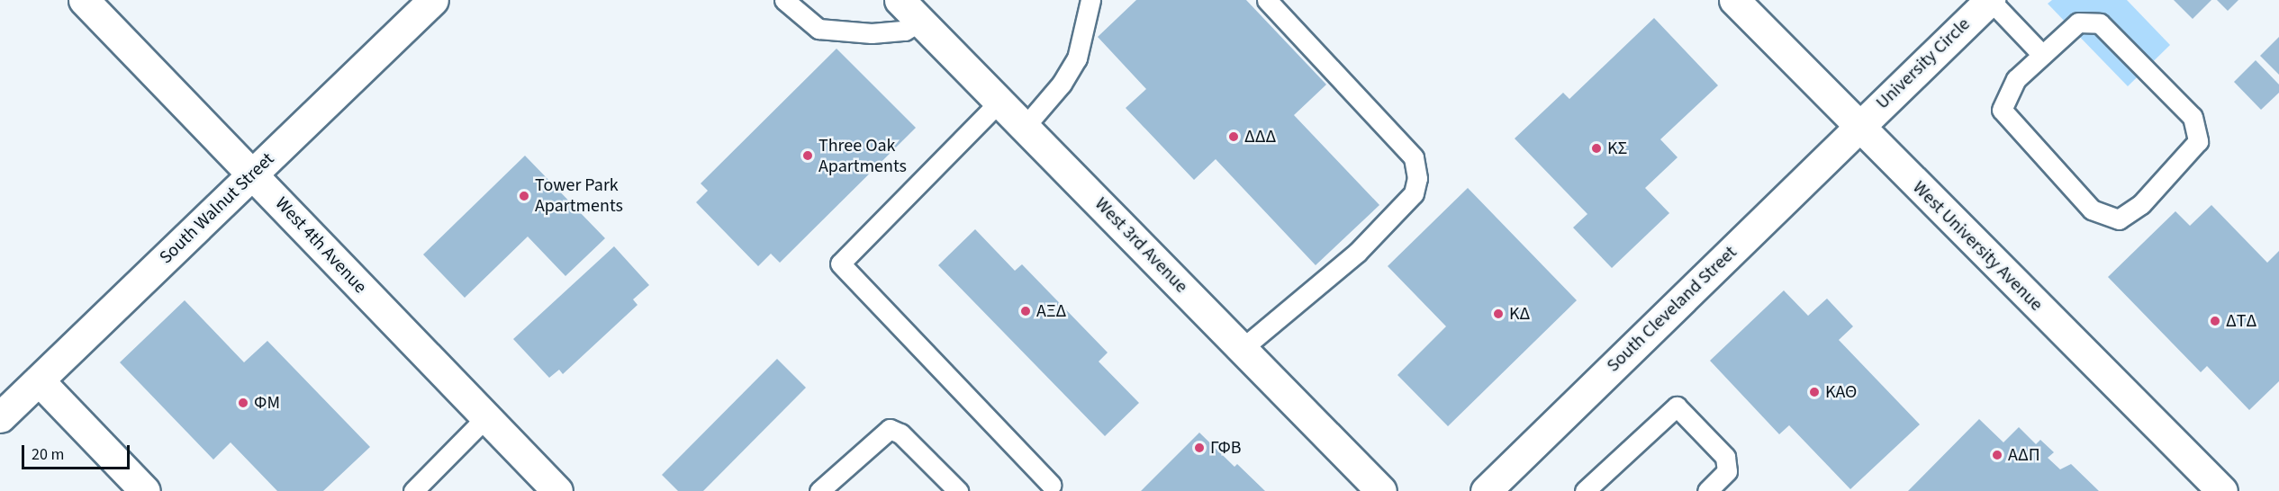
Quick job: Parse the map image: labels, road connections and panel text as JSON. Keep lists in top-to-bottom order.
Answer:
{
  "streets": {
    "street": [
      "University Circle",
      "South Walnut Street",
      "West 4th Avenue",
      "West 3rd Avenue",
      "West University Avenue",
      "South Cleveland Street"
    ]
  },
  "crossings": [
    ["University Circle", "West University Avenue"],
    ["University Circle", "South Cleveland Street"],
    ["South Walnut Street", "West 4th Avenue"],
    ["West University Avenue", "South Cleveland Street"]
  ],
  "places": [
    "ΔΔΔ",
    "KΣ",
    "Three Oak Apartments",
    "Tower Park Apartments",
    "ΑΞΔ",
    "ΚΔ",
    "ΔTΔ",
    "ΚΑΘ",
    "ΦΜ",
    "ΓΦΒ",
    "ΑΔΠ"
  ],
  "scale_bar": "20 m"
}
